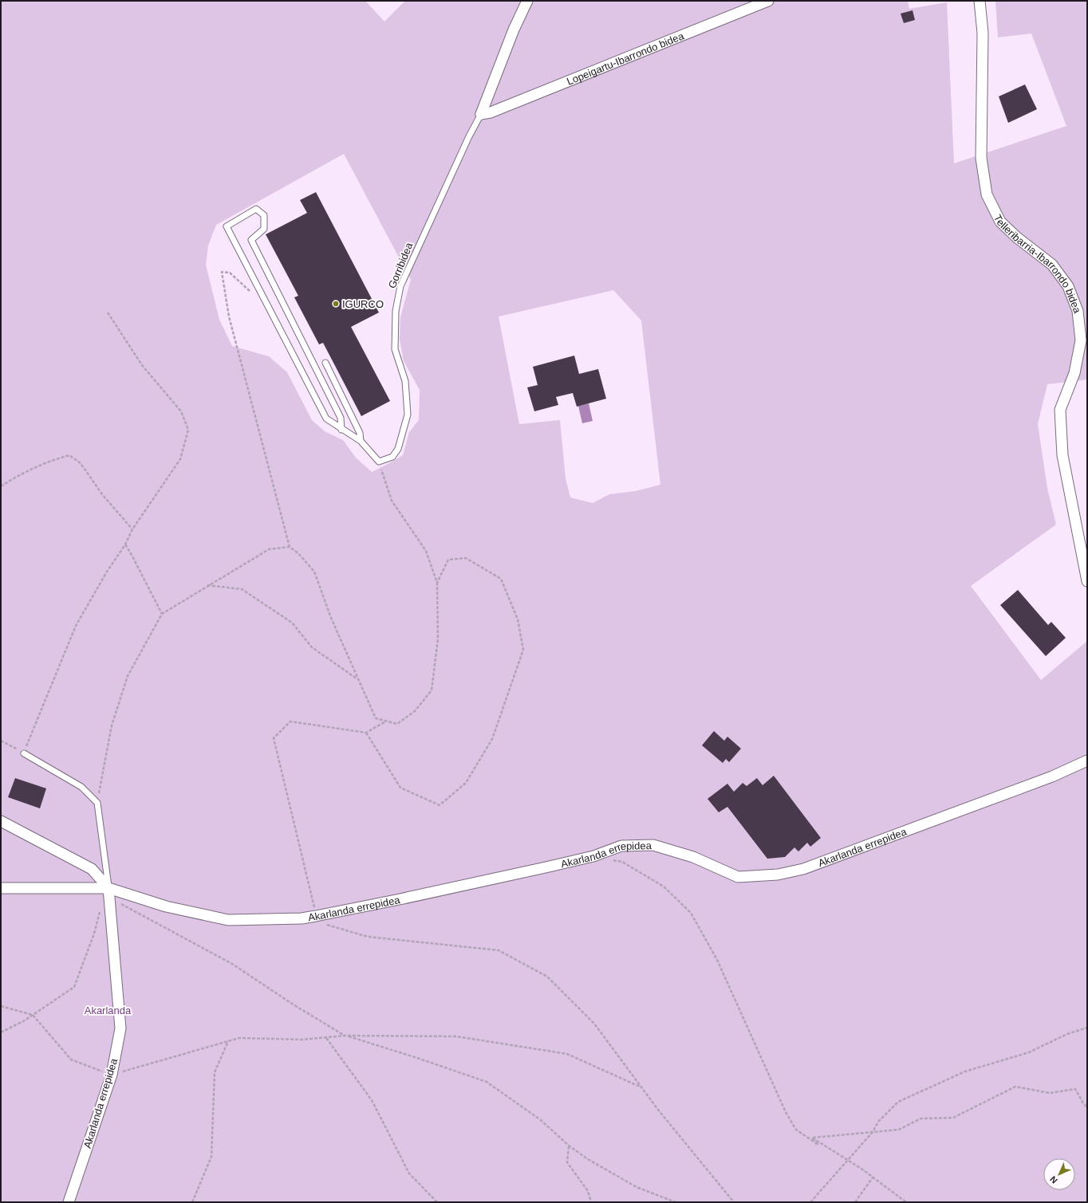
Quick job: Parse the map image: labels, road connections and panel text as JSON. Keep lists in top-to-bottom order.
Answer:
{
  "streets": {
    "street": ["Lopeigartu-Ibarrondo bidea", "Telleribarria-Ibarrondo bidea", "Akarlanda errepidea"],
    "lane": ["Gorribidea"]
  },
  "crossings": [
    ["Lopeigartu-Ibarrondo bidea", "Gorribidea"]
  ],
  "parks": ["Akarlanda"],
  "places": ["IGURCO"],
  "north": "bottom left"
}
